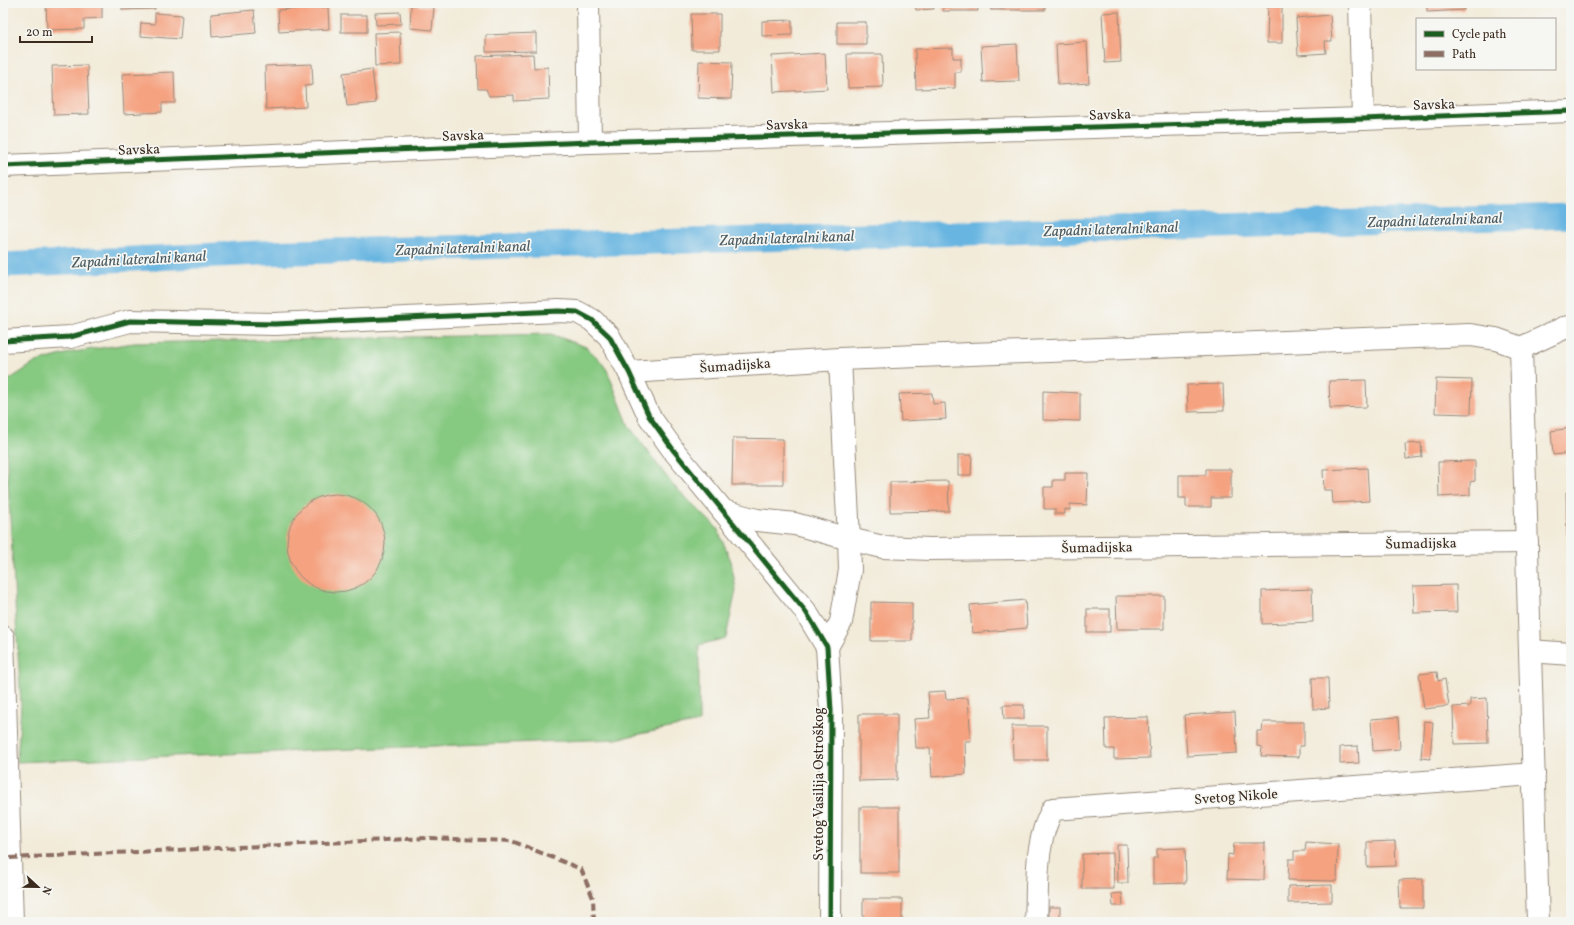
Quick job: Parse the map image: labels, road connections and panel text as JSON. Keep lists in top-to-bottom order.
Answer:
{
  "streets": {
    "street": [
      "Savska",
      "Šumadijska",
      "Svetog Vasilija Ostroškog",
      "Svetog Nikole"
    ]
  },
  "water": ["Zapadni lateralni kanal"],
  "legend": ["Cycle path", "Path"],
  "scale_bar": "20 m",
  "north": "right"
}
